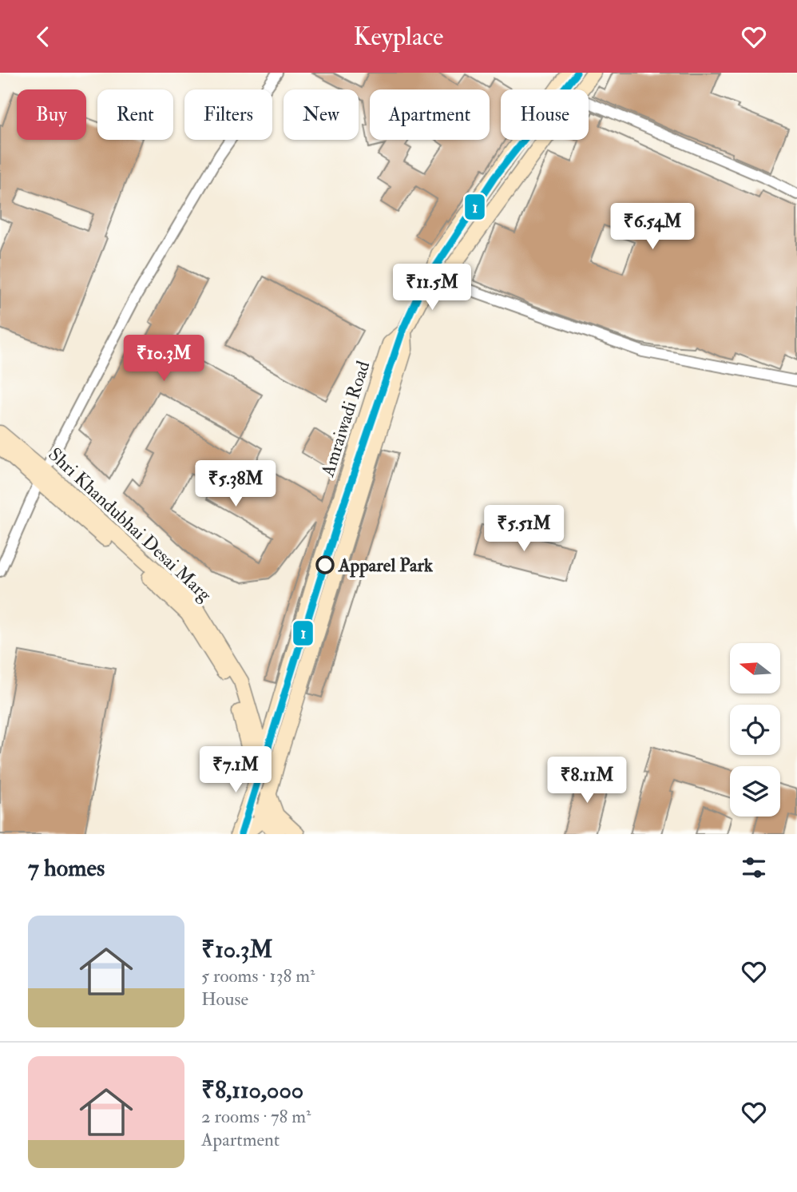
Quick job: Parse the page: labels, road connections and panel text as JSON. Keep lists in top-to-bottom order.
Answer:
{
  "streets": {
    "main road": ["Amraiwadi Road", "Shri Khandubhai Desai Marg"]
  },
  "crossings": [
    ["Amraiwadi Road", "Shri Khandubhai Desai Marg"]
  ],
  "places": ["Apparel Park"],
  "lines": ["transit line 1"],
  "north": "left",
  "page": {
    "header": "Keyplace",
    "chip": [
      "Buy",
      "Rent",
      "Filters",
      "New",
      "Apartment",
      "House"
    ],
    "price": [
      "₹6.54M",
      "₹11.5M",
      "₹10.3M",
      "₹5.38M",
      "₹5.51M",
      "₹7.1M",
      "₹8.11M"
    ],
    "heading": "7 homes",
    "list": [
      {
        "name": "₹10.3M",
        "note": "5 rooms · 138 m² · House"
      },
      {
        "name": "₹8,110,000",
        "note": "2 rooms · 78 m² · Apartment"
      }
    ]
  }
}
